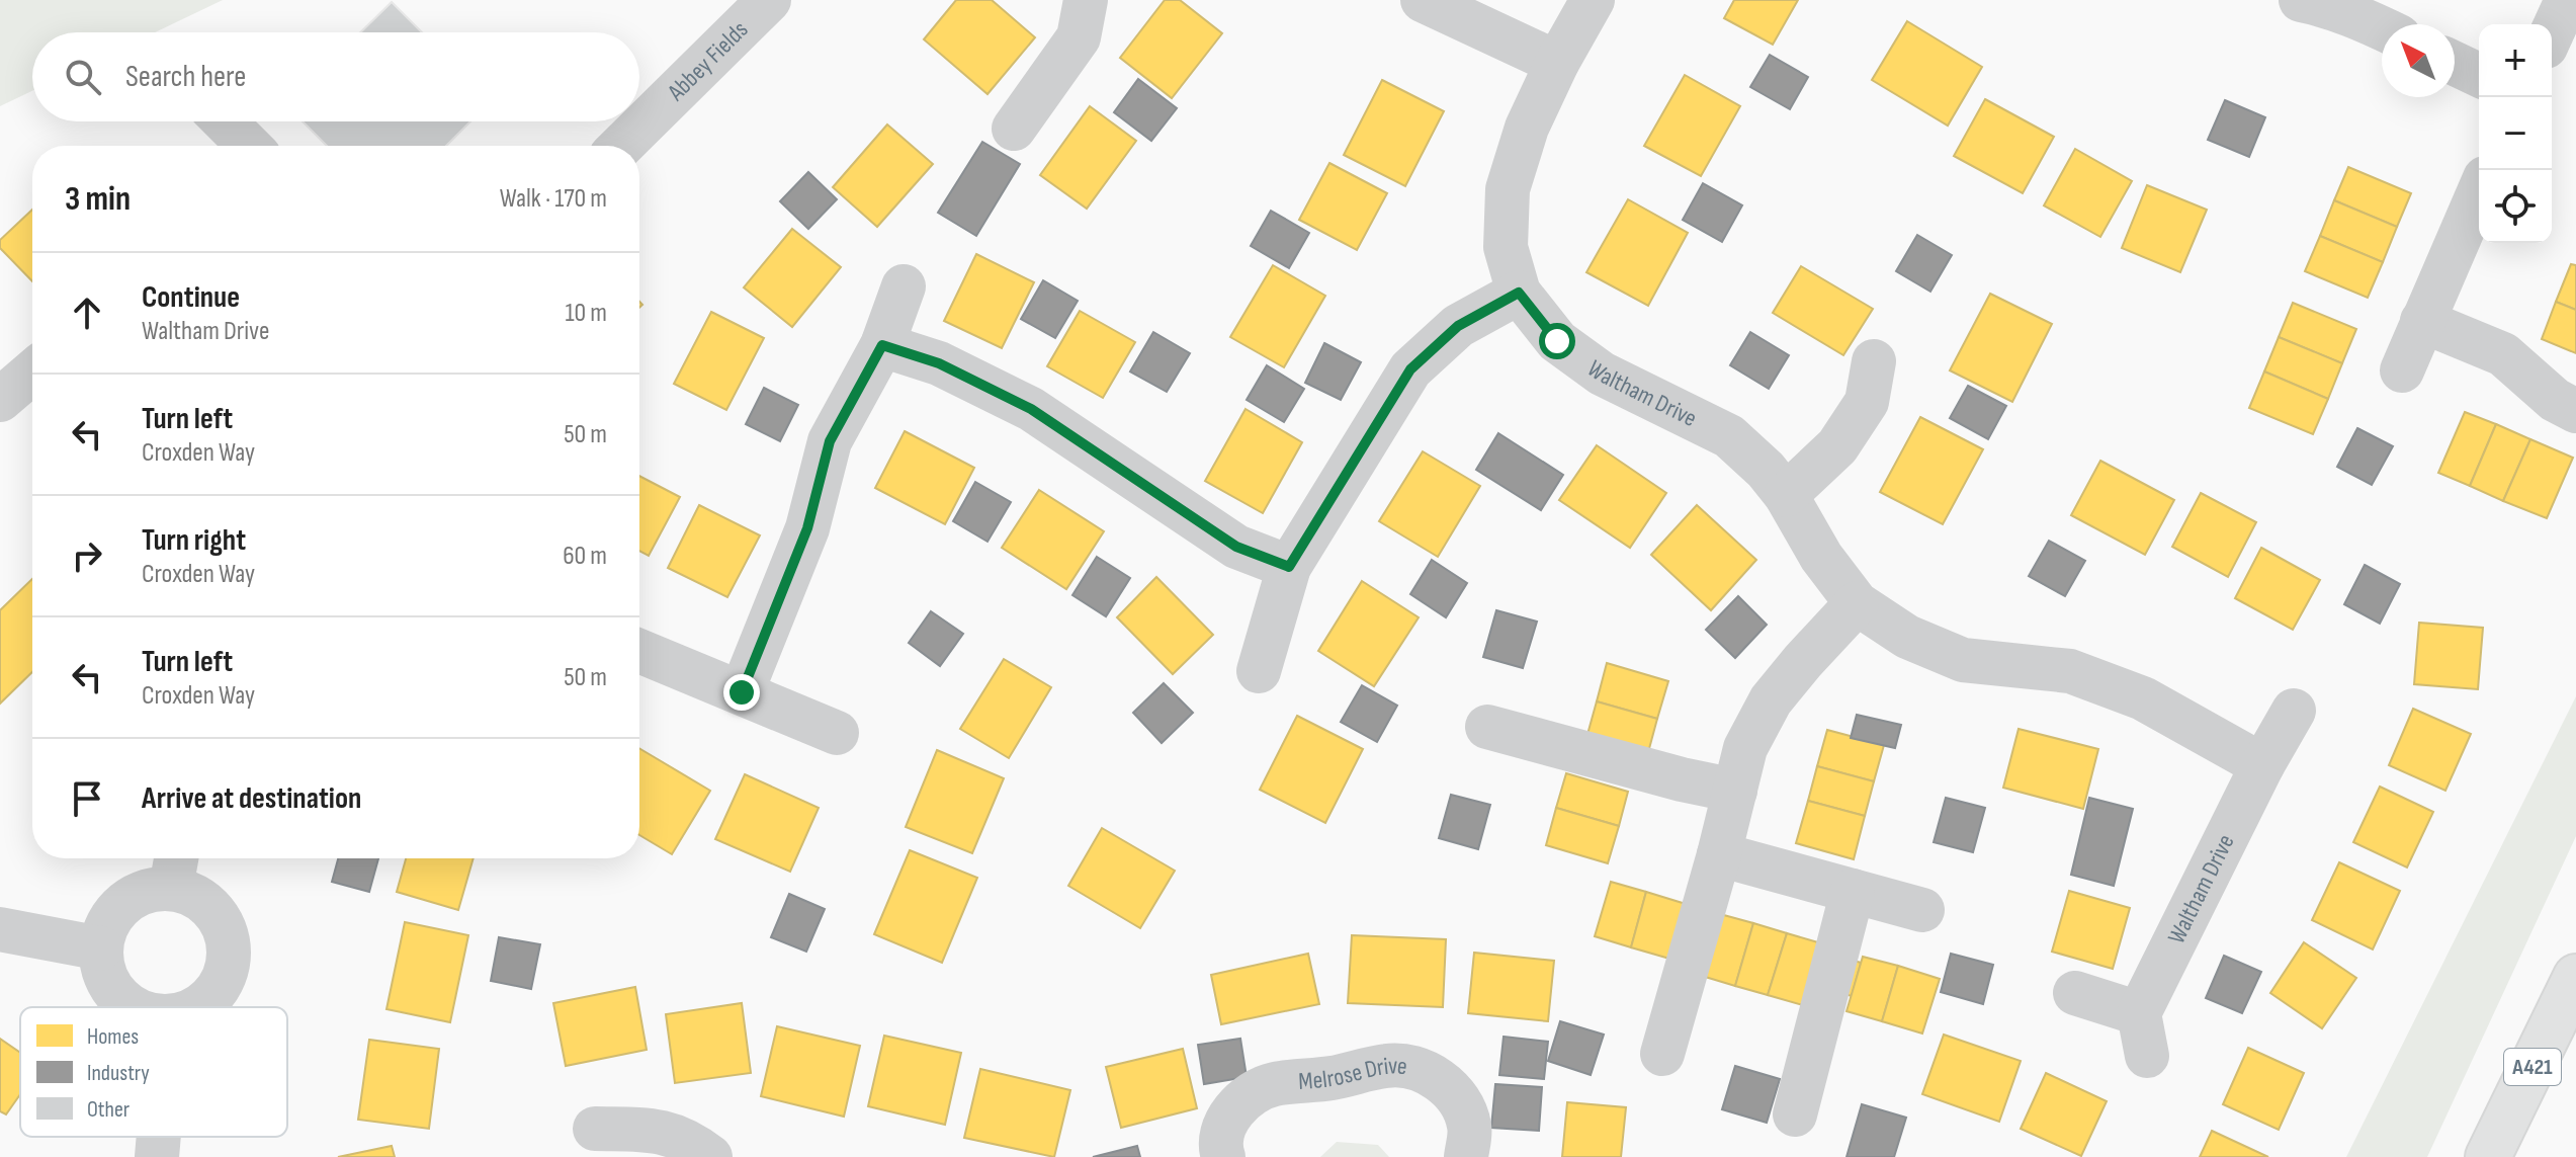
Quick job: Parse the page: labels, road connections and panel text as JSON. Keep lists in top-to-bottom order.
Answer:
{
  "streets": {
    "highway": ["A421"],
    "street": ["Abbey Fields", "Waltham Drive", "Melrose Drive"]
  },
  "legend": ["Homes", "Industry", "Other"],
  "north": "top left",
  "page": {
    "map_buttons": ["+", "−"],
    "search": "Search here",
    "heading": ["3 min", "Walk · 170 m"],
    "list": [
      ["Continue", "Waltham Drive", "10 m"],
      ["Turn left", "Croxden Way", "50 m"],
      ["Turn right", "Croxden Way", "60 m"],
      ["Turn left", "Croxden Way", "50 m"],
      "Arrive at destination"
    ]
  }
}
